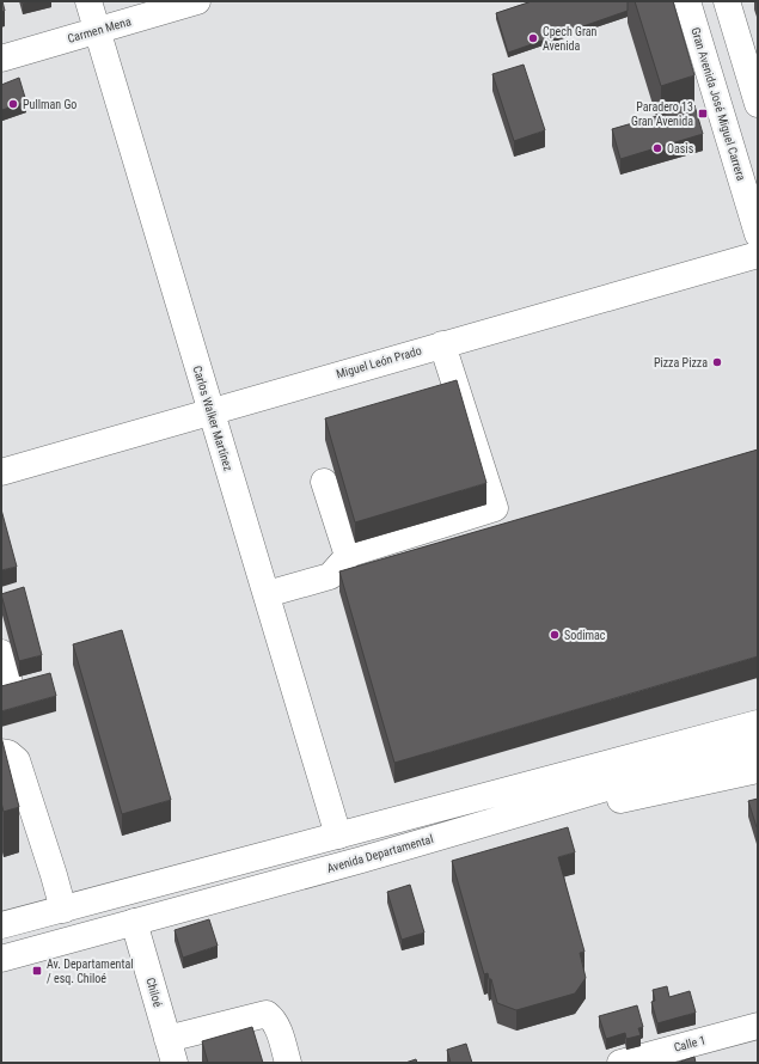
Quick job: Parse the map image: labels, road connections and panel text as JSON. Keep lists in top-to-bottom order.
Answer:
{
  "streets": {
    "main road": [
      "Carmen Mena",
      "Gran Avenida José Miguel Carrera",
      "Miguel León Prado",
      "Carlos Walker Martínez",
      "Avenida Departamental",
      "Chiloé",
      "Calle 1"
    ]
  },
  "crossings": [
    ["Carmen Mena", "Carlos Walker Martínez"],
    ["Miguel León Prado", "Carlos Walker Martínez"],
    ["Avenida Departamental", "Chiloé"]
  ],
  "places": {
    "other": [
      "Cpech Gran Avenida",
      "Pullman Go",
      "Oasis",
      "Pizza Pizza",
      "Sodimac"
    ],
    "transit": ["Paradero 13 Gran Avenida", "Av. Departamental / esq. Chiloé"]
  }
}
